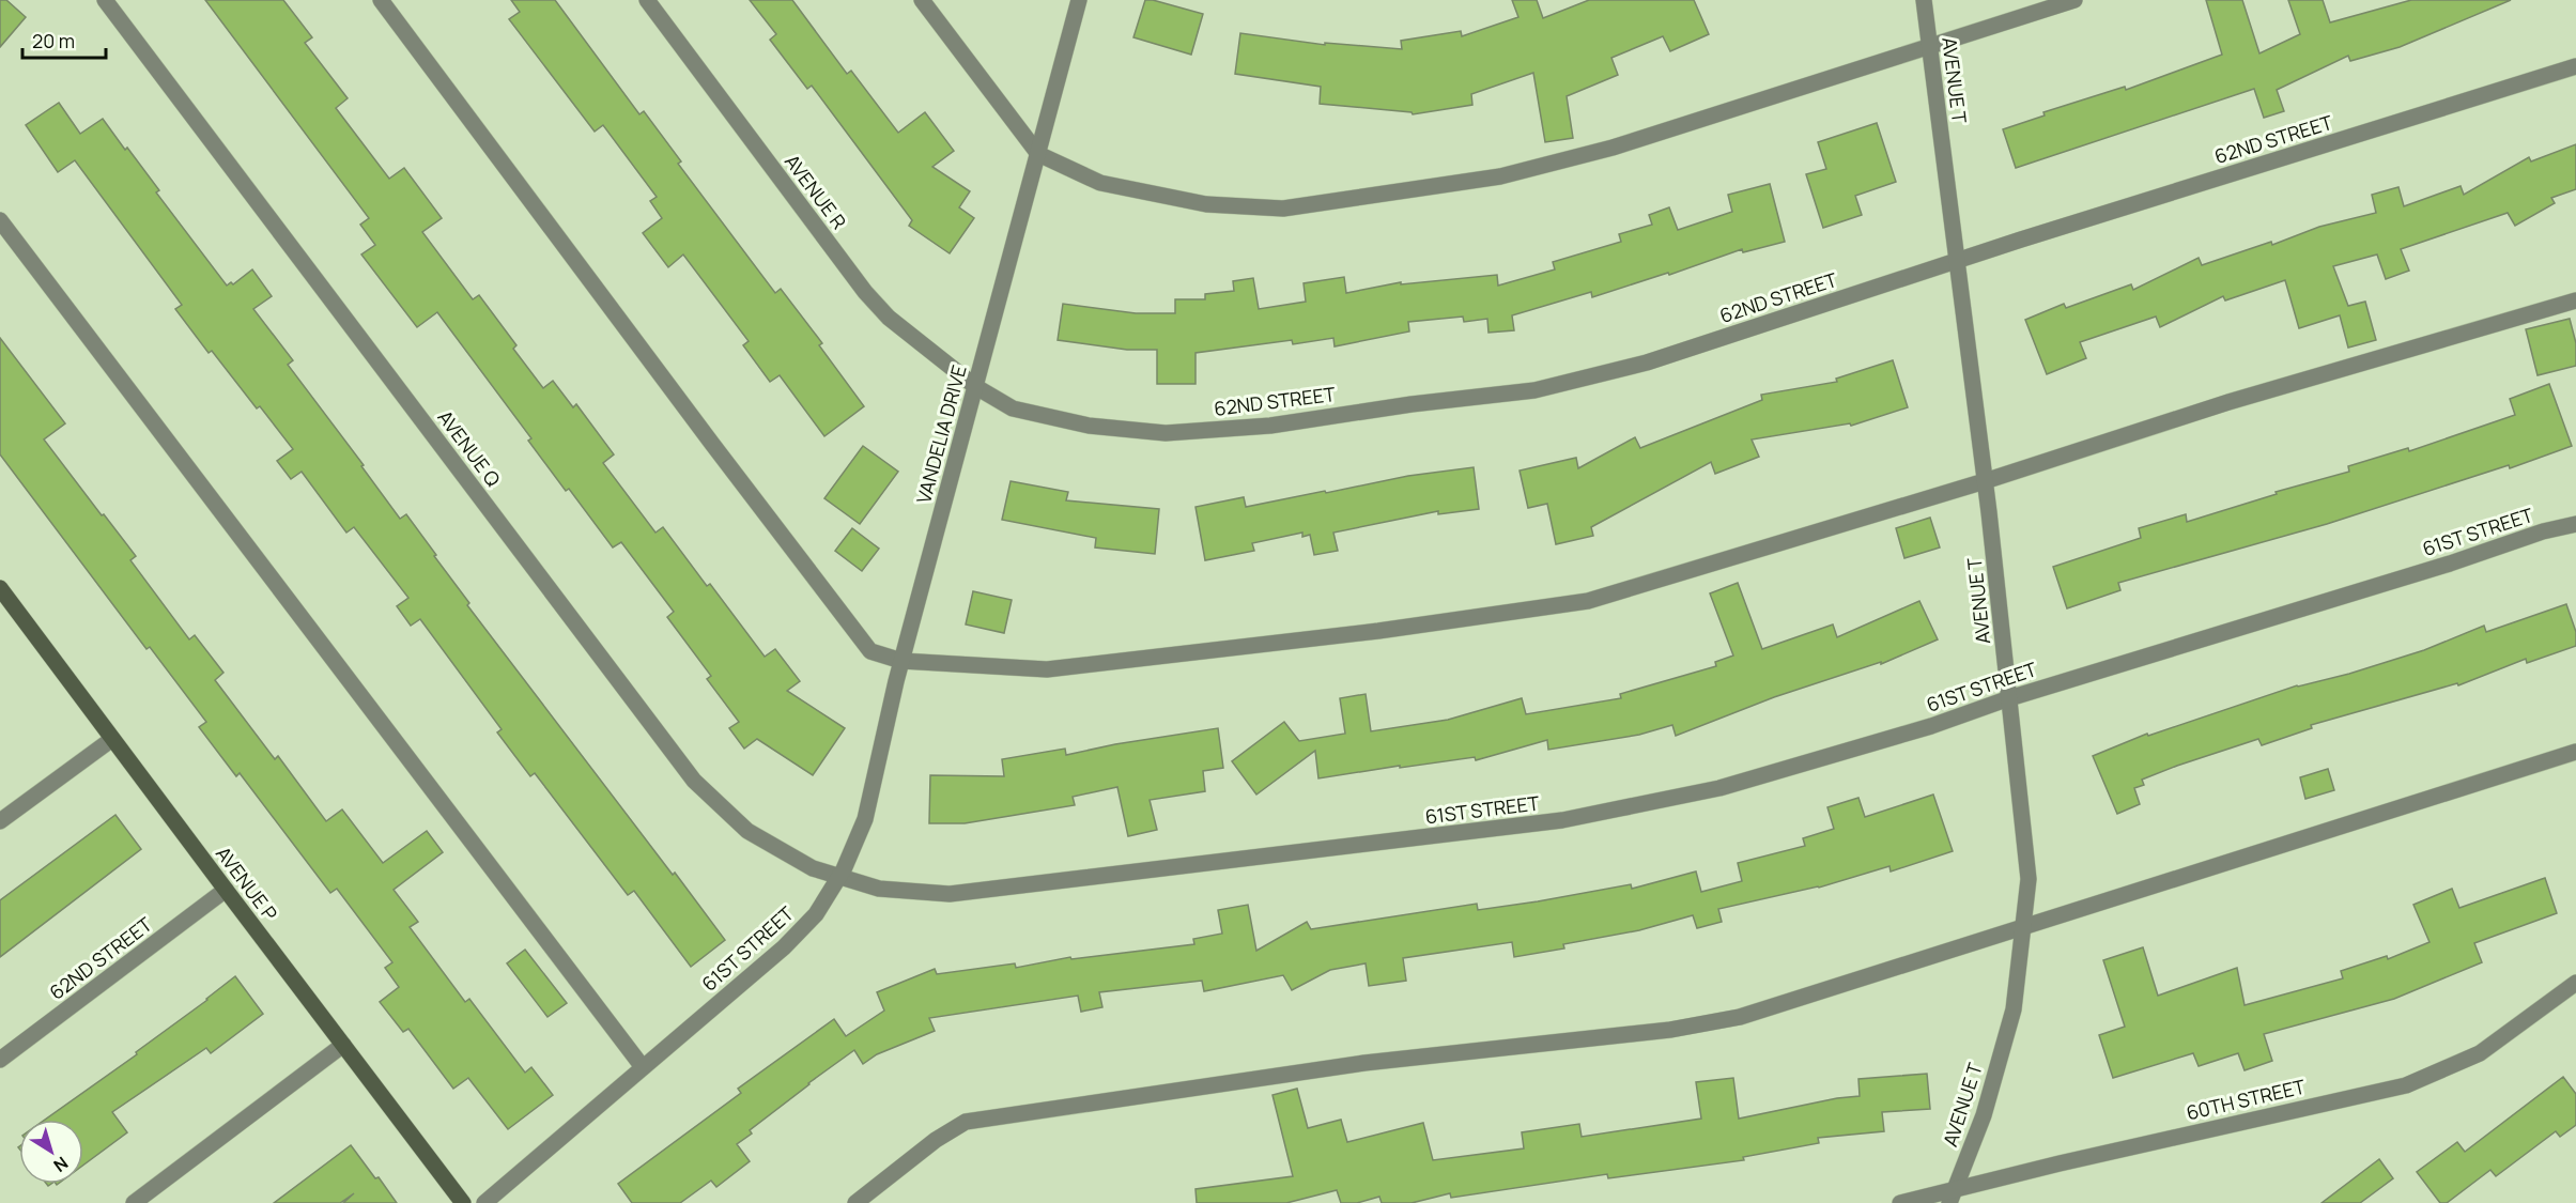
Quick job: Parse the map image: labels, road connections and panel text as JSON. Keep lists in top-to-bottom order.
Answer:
{
  "streets": {
    "street": [
      "AVENUE T",
      "62ND STREET",
      "AVENUE R",
      "VANDELIA DRIVE",
      "AVENUE Q",
      "61ST STREET",
      "AVENUE P",
      "60TH STREET"
    ]
  },
  "crossings": [
    ["AVENUE T", "62ND STREET"],
    ["AVENUE T", "61ST STREET"],
    ["AVENUE T", "60TH STREET"],
    ["62ND STREET", "AVENUE R"],
    ["62ND STREET", "VANDELIA DRIVE"],
    ["62ND STREET", "AVENUE P"],
    ["AVENUE R", "VANDELIA DRIVE"],
    ["VANDELIA DRIVE", "AVENUE Q"],
    ["VANDELIA DRIVE", "61ST STREET"],
    ["AVENUE Q", "61ST STREET"]
  ],
  "scale_bar": "20 m",
  "north": "bottom right"
}
